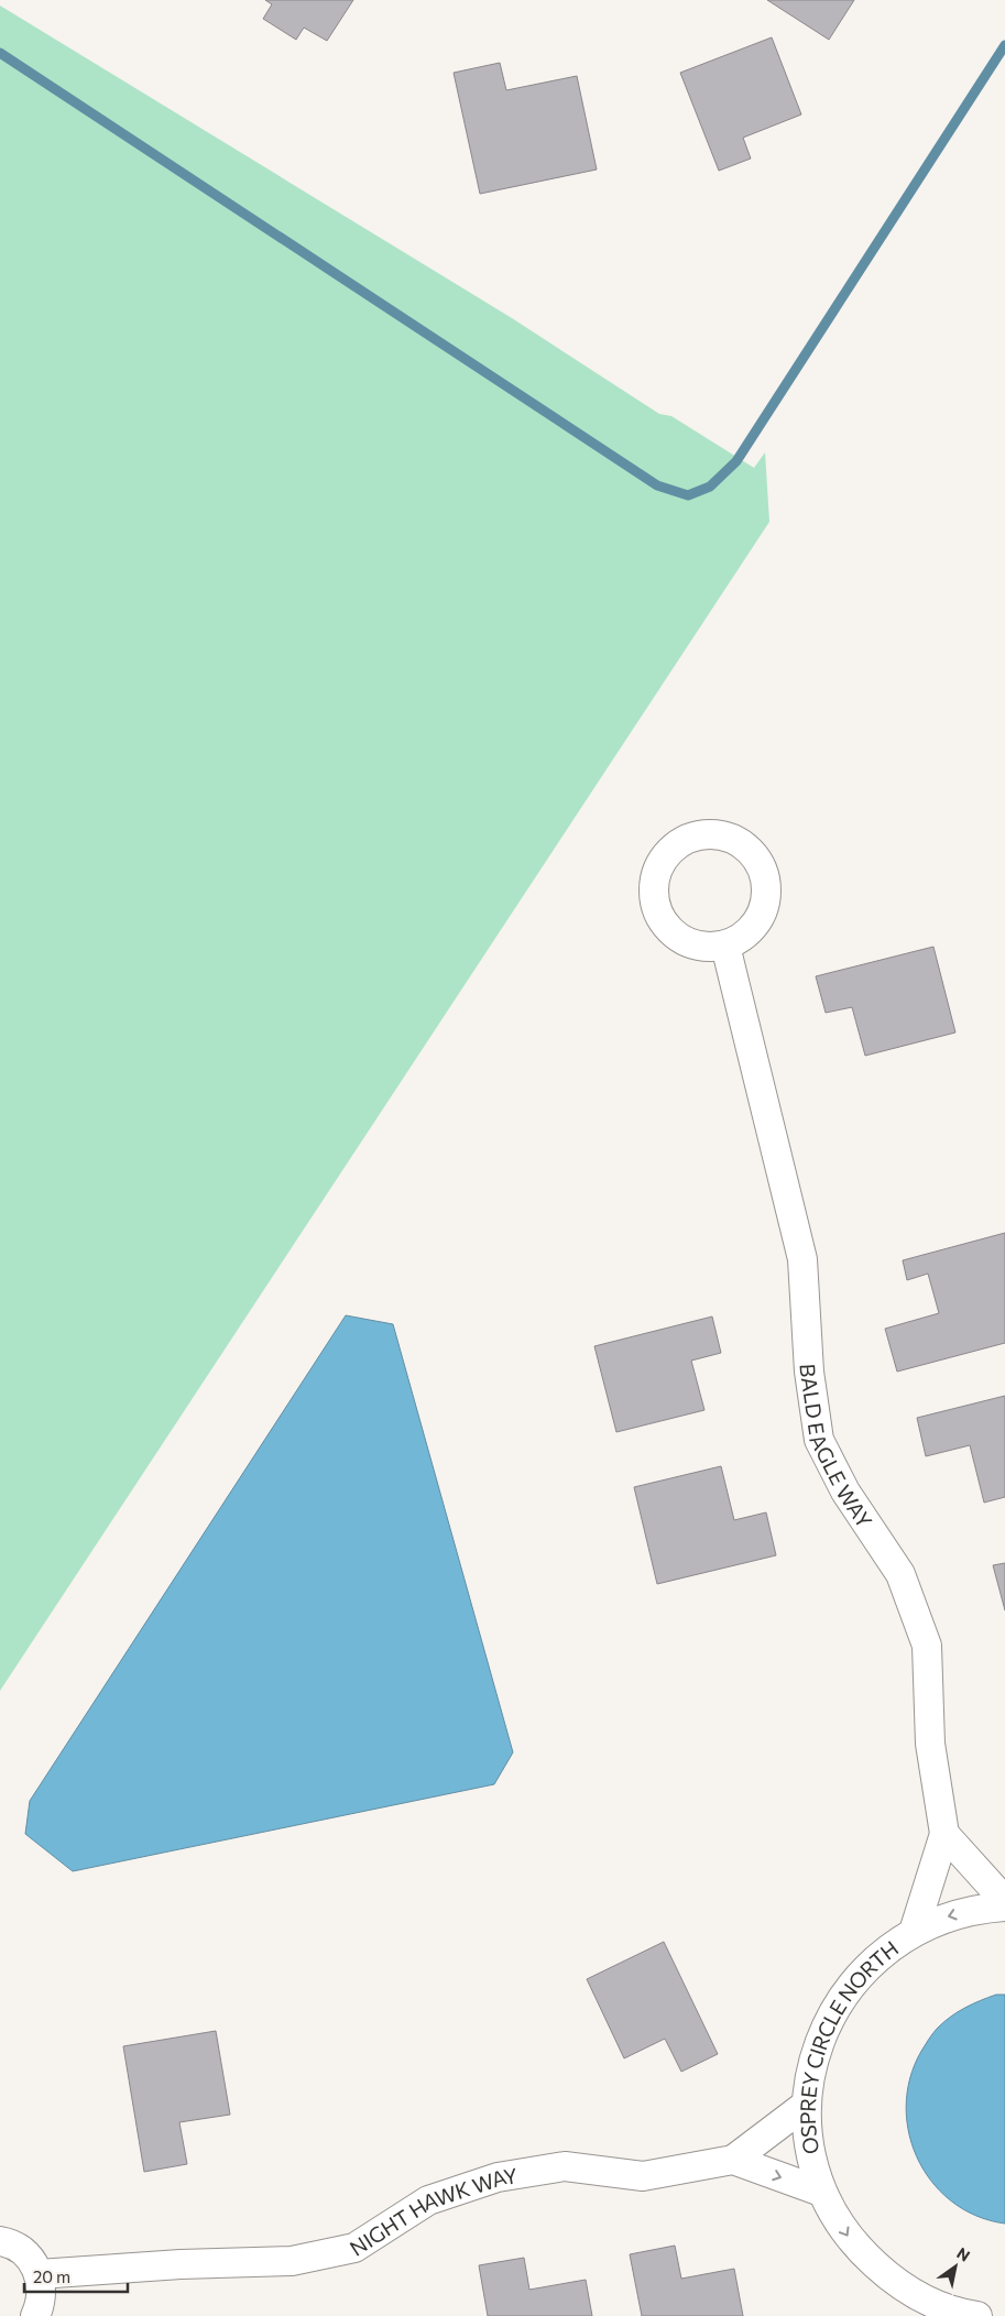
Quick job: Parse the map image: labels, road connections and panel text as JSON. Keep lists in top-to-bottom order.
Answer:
{
  "streets": {
    "street": ["BALD EAGLE WAY", "OSPREY CIRCLE NORTH", "NIGHT HAWK WAY"]
  },
  "crossings": [
    ["BALD EAGLE WAY", "OSPREY CIRCLE NORTH"]
  ],
  "scale_bar": "20 m",
  "north": "top right"
}
